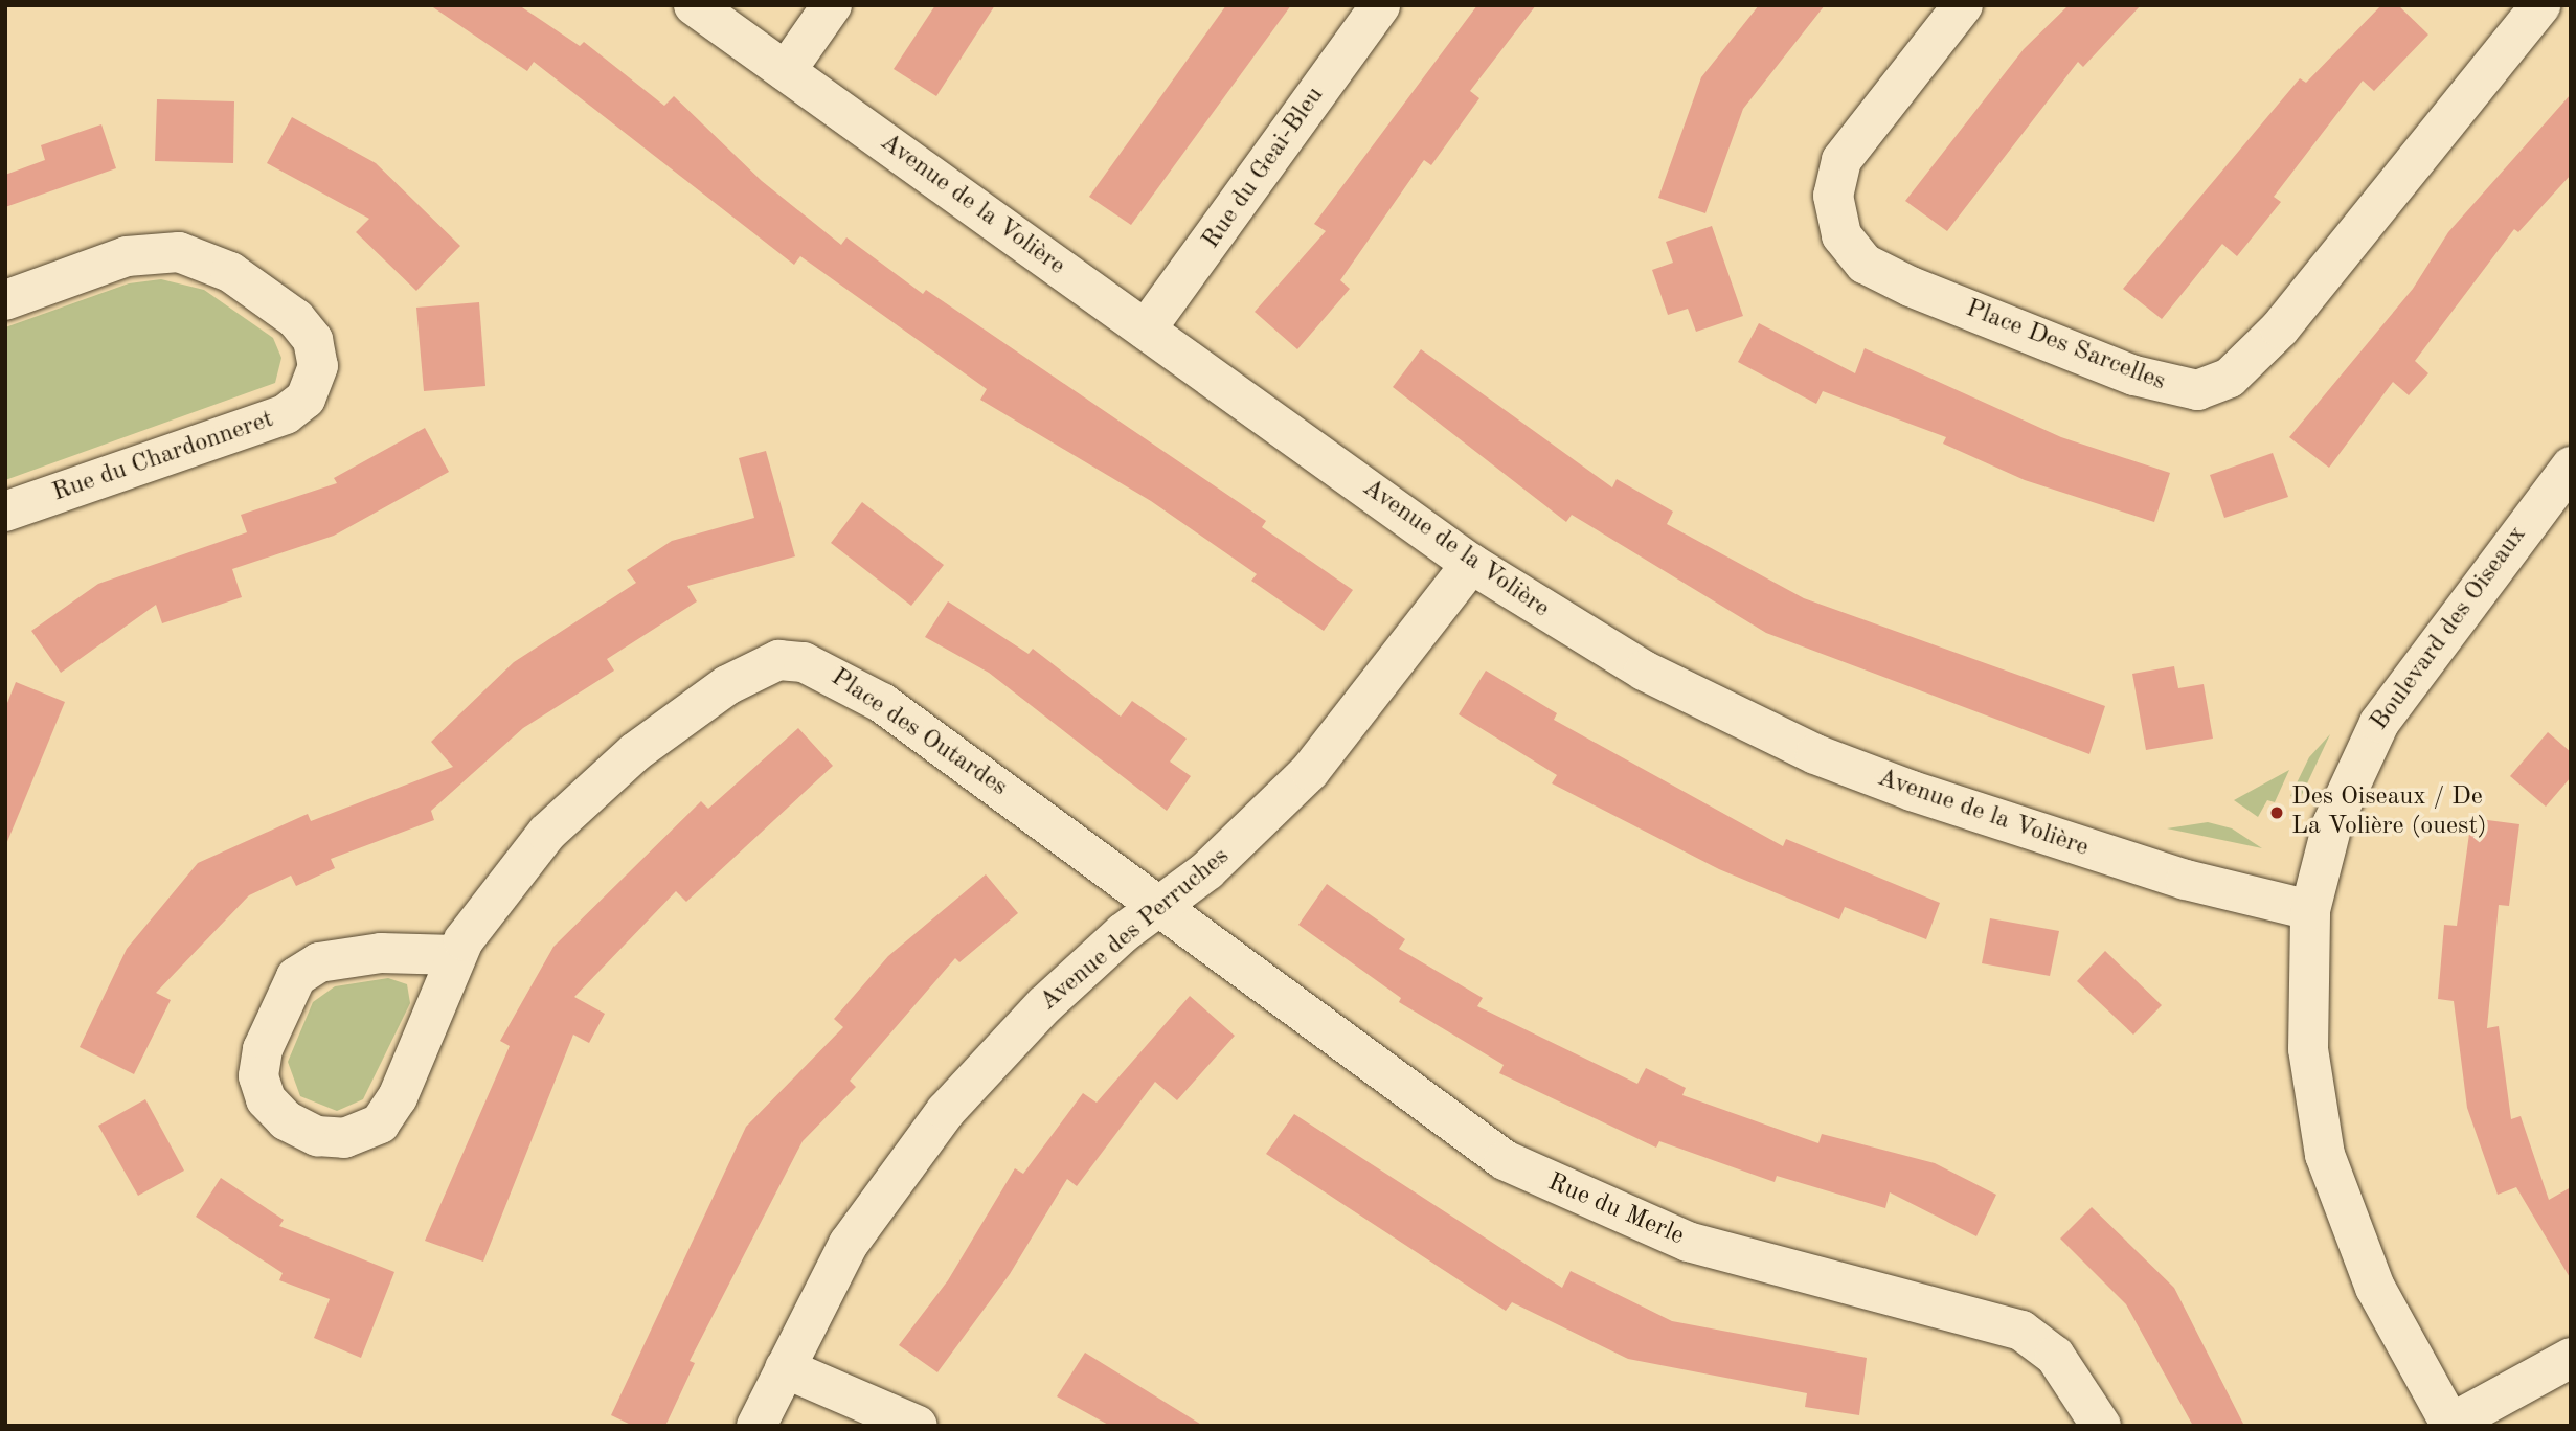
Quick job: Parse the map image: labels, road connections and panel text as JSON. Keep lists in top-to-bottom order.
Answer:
{
  "streets": {
    "street": [
      "Rue du Geai-Bleu",
      "Avenue de la Volière",
      "Place Des Sarcelles",
      "Rue du Chardonneret",
      "Boulevard des Oiseaux",
      "Place des Outardes",
      "Avenue des Perruches",
      "Rue du Merle"
    ]
  },
  "crossings": [
    ["Rue du Geai-Bleu", "Avenue de la Volière"],
    ["Avenue de la Volière", "Boulevard des Oiseaux"],
    ["Avenue de la Volière", "Avenue des Perruches"],
    ["Place des Outardes", "Avenue des Perruches"],
    ["Place des Outardes", "Rue du Merle"],
    ["Avenue des Perruches", "Rue du Merle"]
  ],
  "places": ["Des Oiseaux / De La Volière (ouest)"]
}
